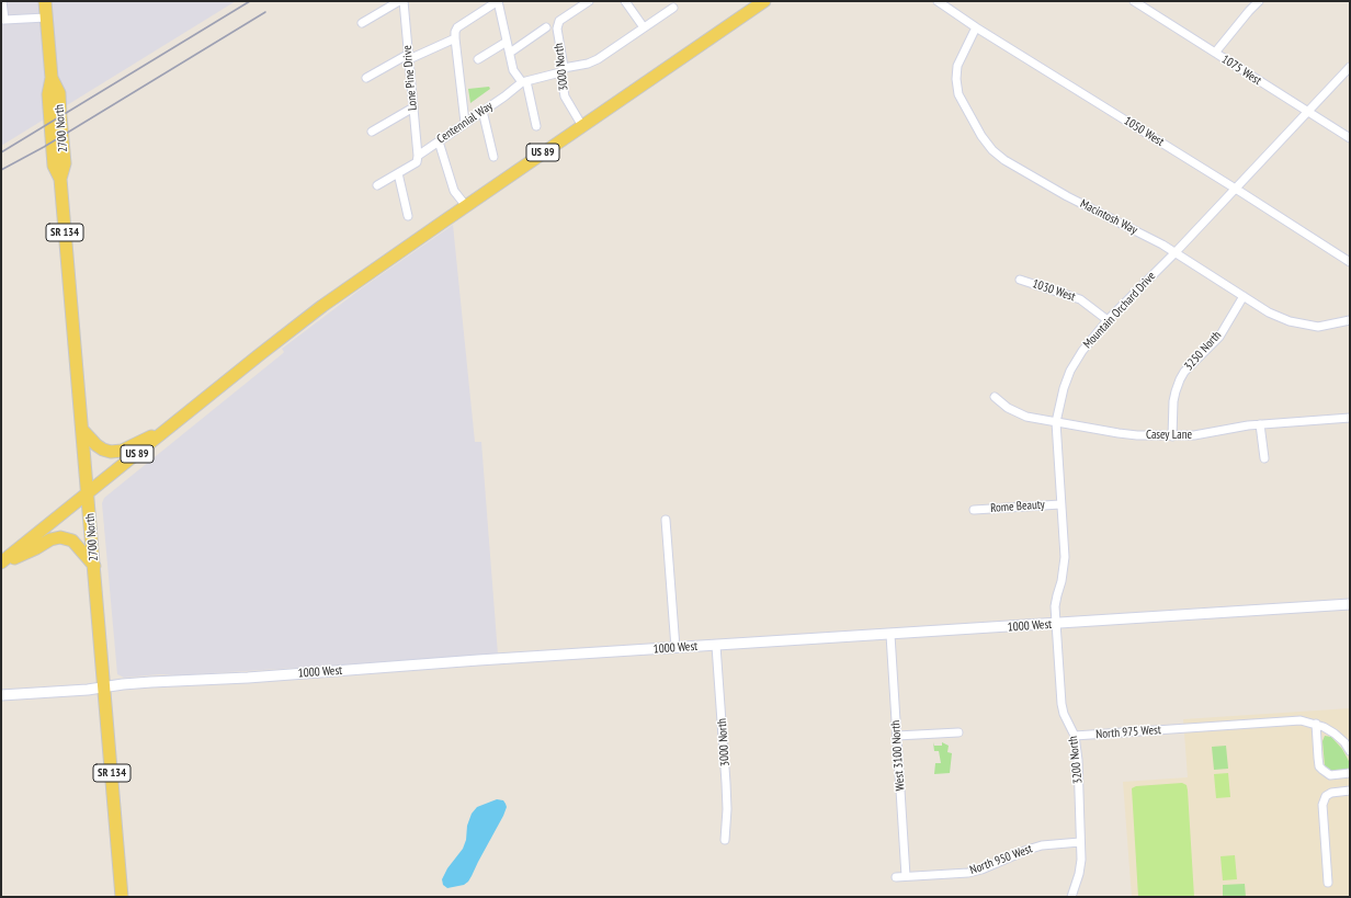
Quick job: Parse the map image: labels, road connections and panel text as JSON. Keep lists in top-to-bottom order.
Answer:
{
  "streets": {
    "main road": ["2700 North", "US 89", "SR 134"],
    "street": [
      "3000 North",
      "1075 West",
      "Lone Pine Drive",
      "Centennial Way",
      "1050 West",
      "Macintosh Way",
      "1030 West",
      "Mountain Orchard Drive",
      "3250 North",
      "Casey Lane",
      "Rome Beauty",
      "1000 West",
      "North 975 West",
      "West 3100 North",
      "3200 North",
      "North 950 West"
    ]
  },
  "crossings": [
    ["3000 North", "Centennial Way"],
    ["3000 North", "US 89"],
    ["3000 North", "1000 West"],
    ["1075 West", "Mountain Orchard Drive"],
    ["Lone Pine Drive", "Centennial Way"],
    ["2700 North", "US 89"],
    ["2700 North", "1000 West"],
    ["1050 West", "Macintosh Way"],
    ["1050 West", "Mountain Orchard Drive"],
    ["Macintosh Way", "Mountain Orchard Drive"],
    ["Macintosh Way", "3250 North"],
    ["1030 West", "Mountain Orchard Drive"],
    ["Mountain Orchard Drive", "Casey Lane"],
    ["Mountain Orchard Drive", "Rome Beauty"],
    ["Mountain Orchard Drive", "1000 West"],
    ["Mountain Orchard Drive", "3200 North"],
    ["3250 North", "Casey Lane"],
    ["1000 West", "West 3100 North"],
    ["1000 West", "3200 North"],
    ["North 975 West", "3200 North"],
    ["West 3100 North", "North 950 West"],
    ["3200 North", "North 950 West"]
  ]
}
